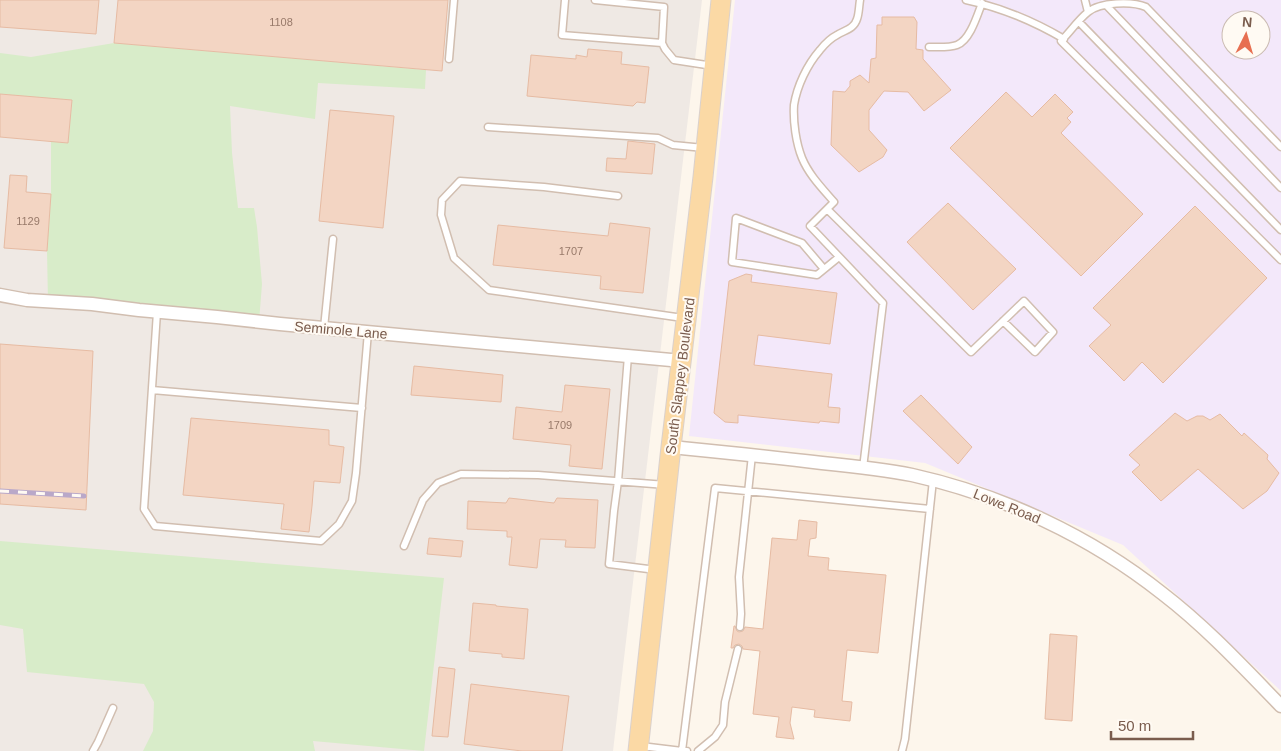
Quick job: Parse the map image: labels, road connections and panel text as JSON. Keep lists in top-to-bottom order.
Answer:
{
  "streets": {
    "main road": ["South Slappey Boulevard"],
    "street": ["Seminole Lane", "Lowe Road"]
  },
  "crossings": [
    ["Seminole Lane", "South Slappey Boulevard"],
    ["South Slappey Boulevard", "Lowe Road"]
  ],
  "house_numbers": [
    "1108",
    "1129",
    "1707",
    "1709"
  ],
  "scale_bar": "50 m",
  "north": "top"
}
